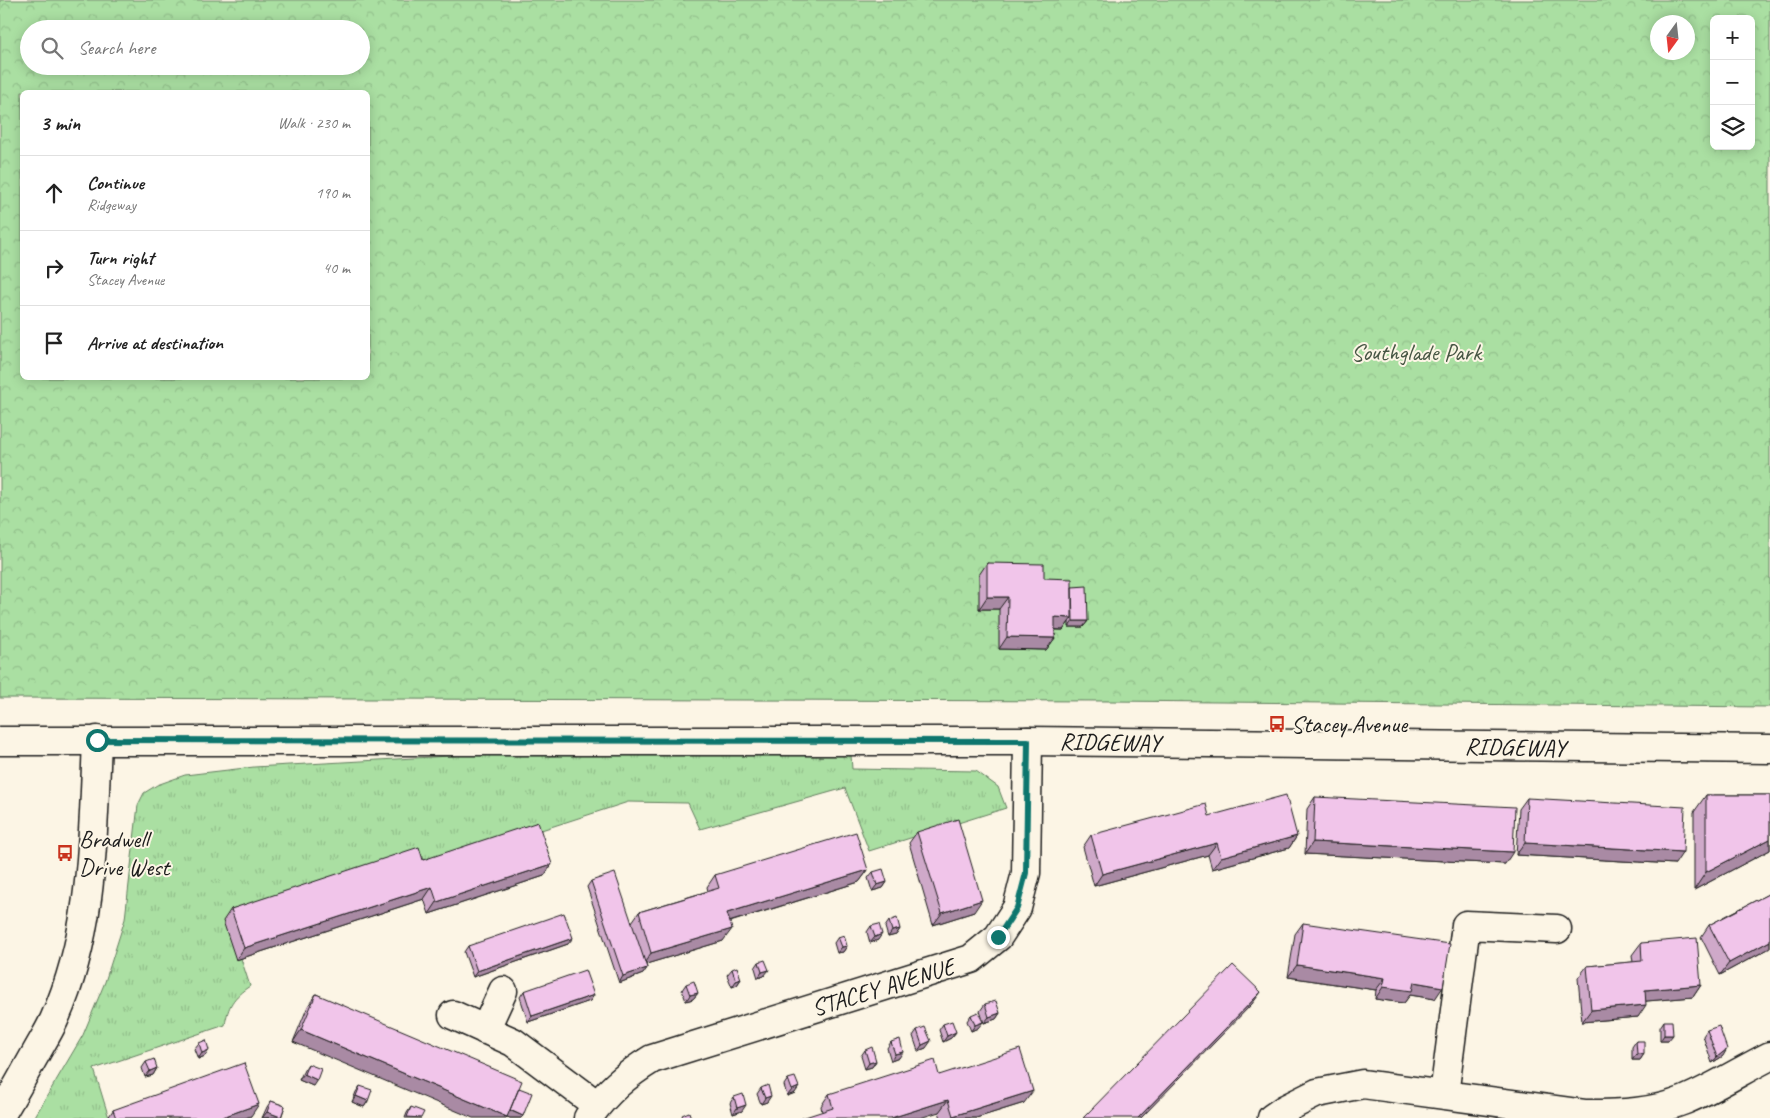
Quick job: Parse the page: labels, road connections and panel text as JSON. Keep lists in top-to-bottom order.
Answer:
{
  "streets": {
    "street": ["RIDGEWAY", "STACEY AVENUE"]
  },
  "crossings": [
    ["RIDGEWAY", "STACEY AVENUE"]
  ],
  "parks": ["Southglade Park"],
  "places": {
    "bus stop": ["Stacey Avenue", "Bradwell Drive West"]
  },
  "north": "bottom",
  "page": {
    "map_buttons": ["+", "−"],
    "search": "Search here",
    "heading": ["3 min", "Walk · 230 m"],
    "list": [
      ["Continue", "Ridgeway", "190 m"],
      ["Turn right", "Stacey Avenue", "40 m"],
      "Arrive at destination"
    ]
  }
}
